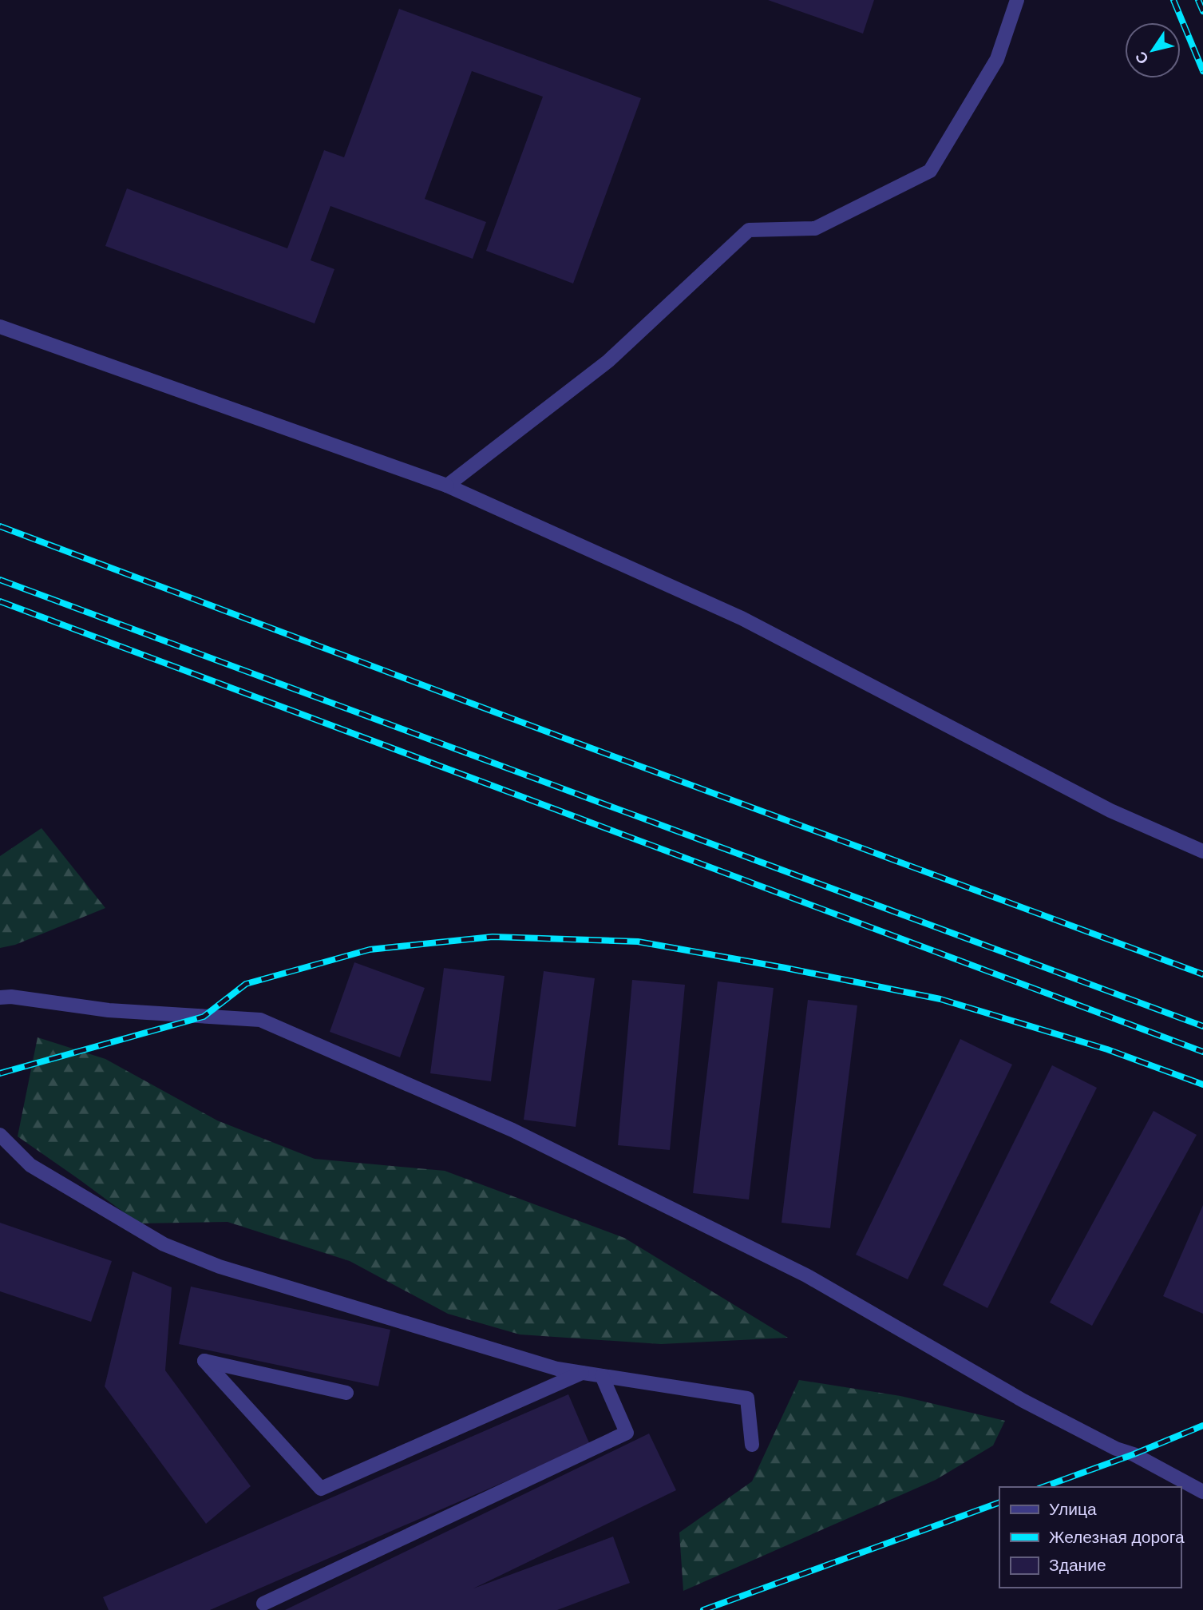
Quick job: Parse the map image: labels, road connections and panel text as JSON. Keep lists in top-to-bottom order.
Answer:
{
  "legend": ["Улица", "Железная дорога", "Здание"],
  "north": "bottom left"
}
